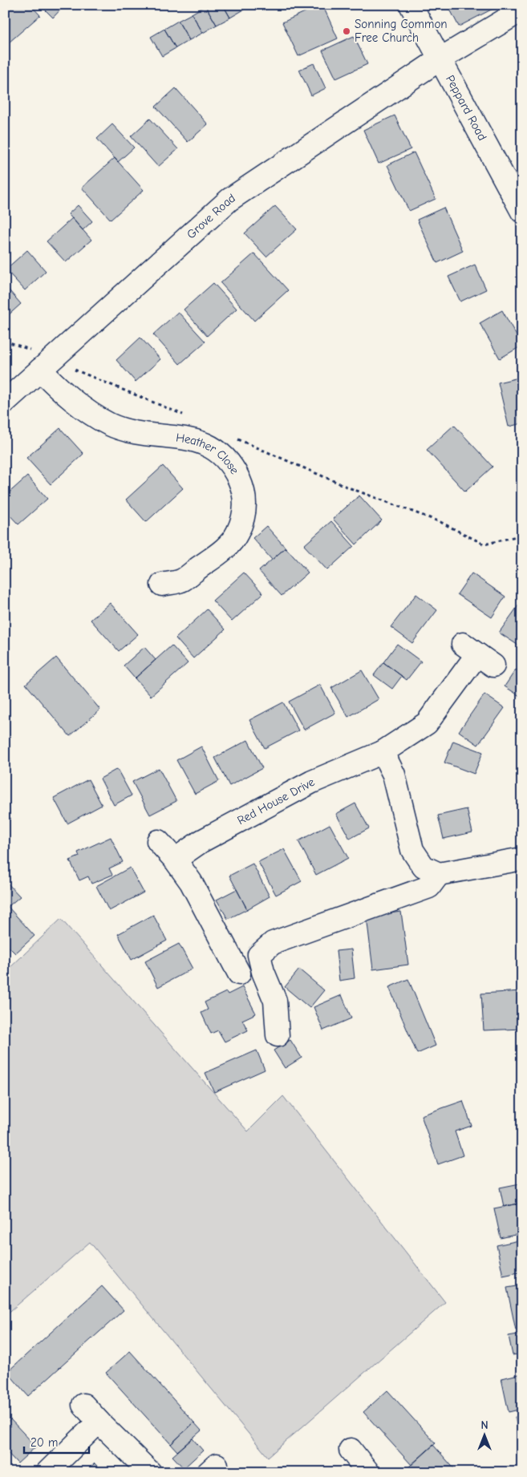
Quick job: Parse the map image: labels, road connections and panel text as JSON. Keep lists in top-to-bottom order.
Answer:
{
  "streets": {
    "street": [
      "Peppard Road",
      "Grove Road",
      "Heather Close",
      "Red House Drive"
    ]
  },
  "crossings": [
    ["Peppard Road", "Grove Road"],
    ["Grove Road", "Heather Close"]
  ],
  "places": ["Sonning Common Free Church"],
  "scale_bar": "20 m",
  "north": "top"
}
